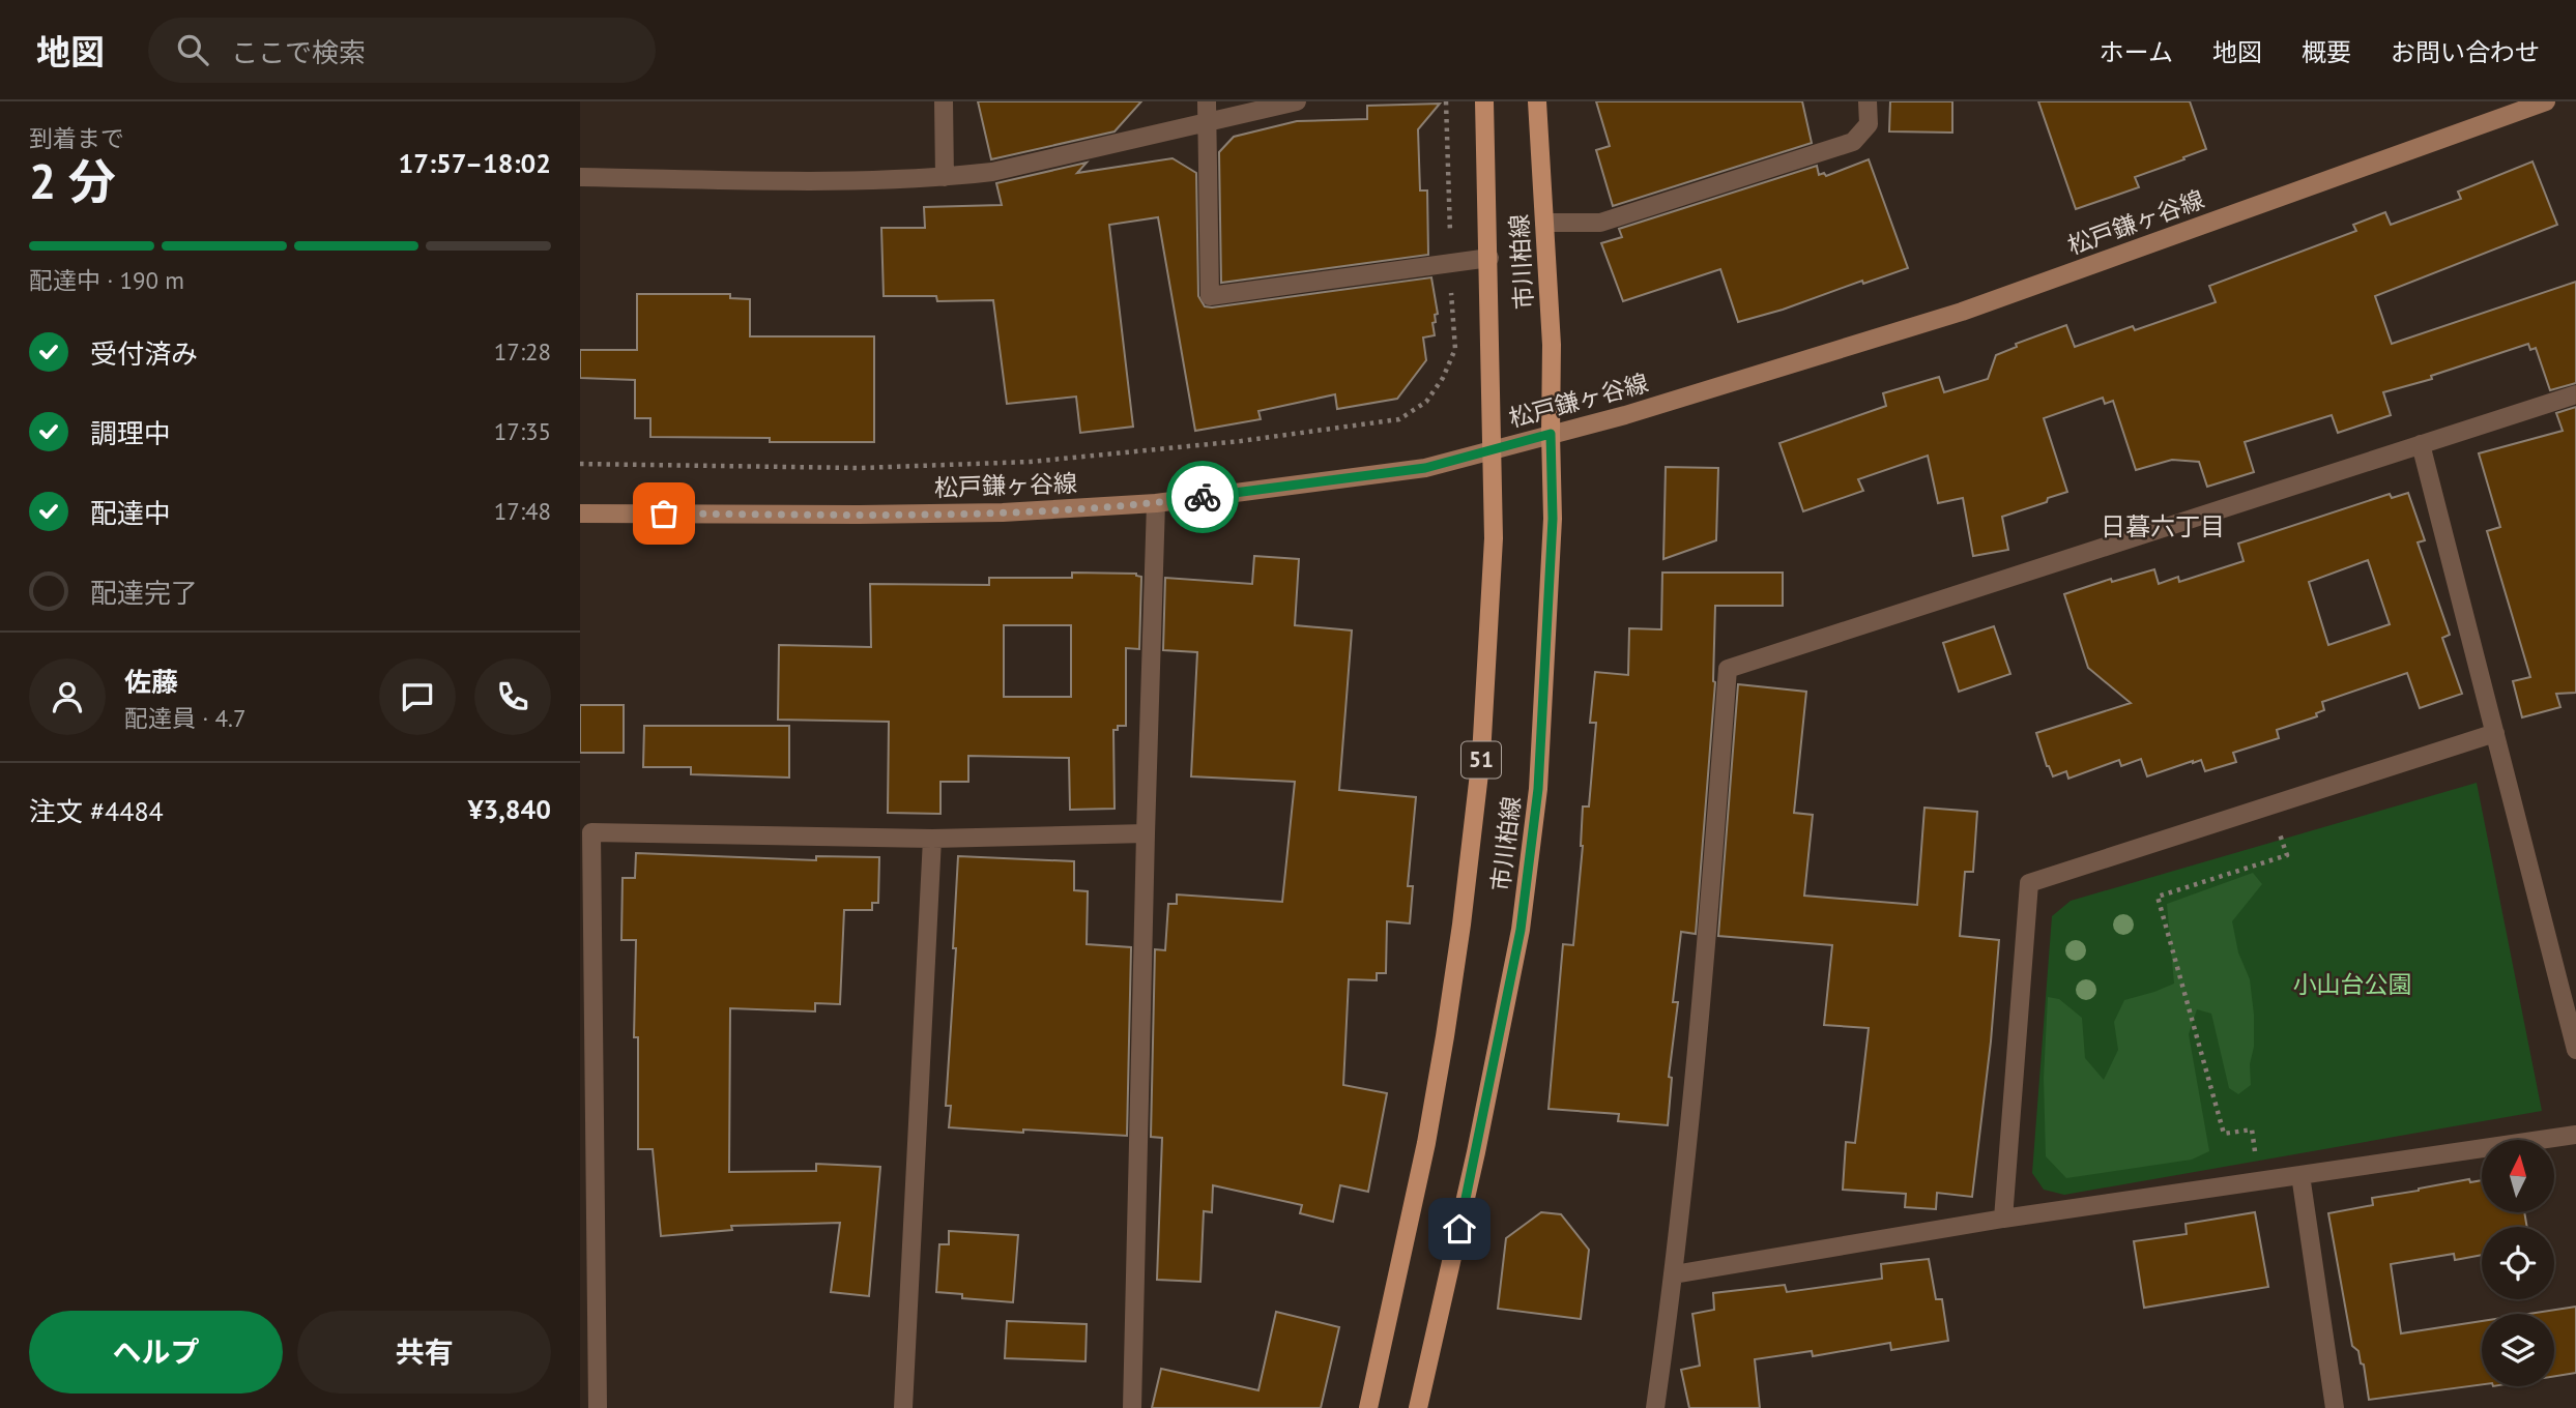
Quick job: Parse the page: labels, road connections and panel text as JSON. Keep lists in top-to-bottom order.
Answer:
{
  "streets": {
    "main road": ["松戸鎌ヶ谷線", "市川柏線", "51"]
  },
  "crossings": [
    ["松戸鎌ヶ谷線", "市川柏線"]
  ],
  "districts": ["日暮六丁目"],
  "parks": ["小山台公園"],
  "north": "top",
  "page": {
    "header": "地図",
    "search": "ここで検索",
    "nav": [
      "ホーム",
      "地図",
      "概要",
      "お問い合わせ"
    ],
    "heading": ["2 分", "到着まで", "17:57–18:02"],
    "panel": [
      "佐藤",
      "配達員 · 4.7",
      "注文 #4484",
      "¥3,840"
    ],
    "bar": "配達中 · 190 m",
    "list": [
      ["受付済み", "17:28"],
      ["調理中", "17:35"],
      ["配達中", "17:48"],
      "配達完了"
    ],
    "buttons": ["ヘルプ", "共有"]
  }
}
